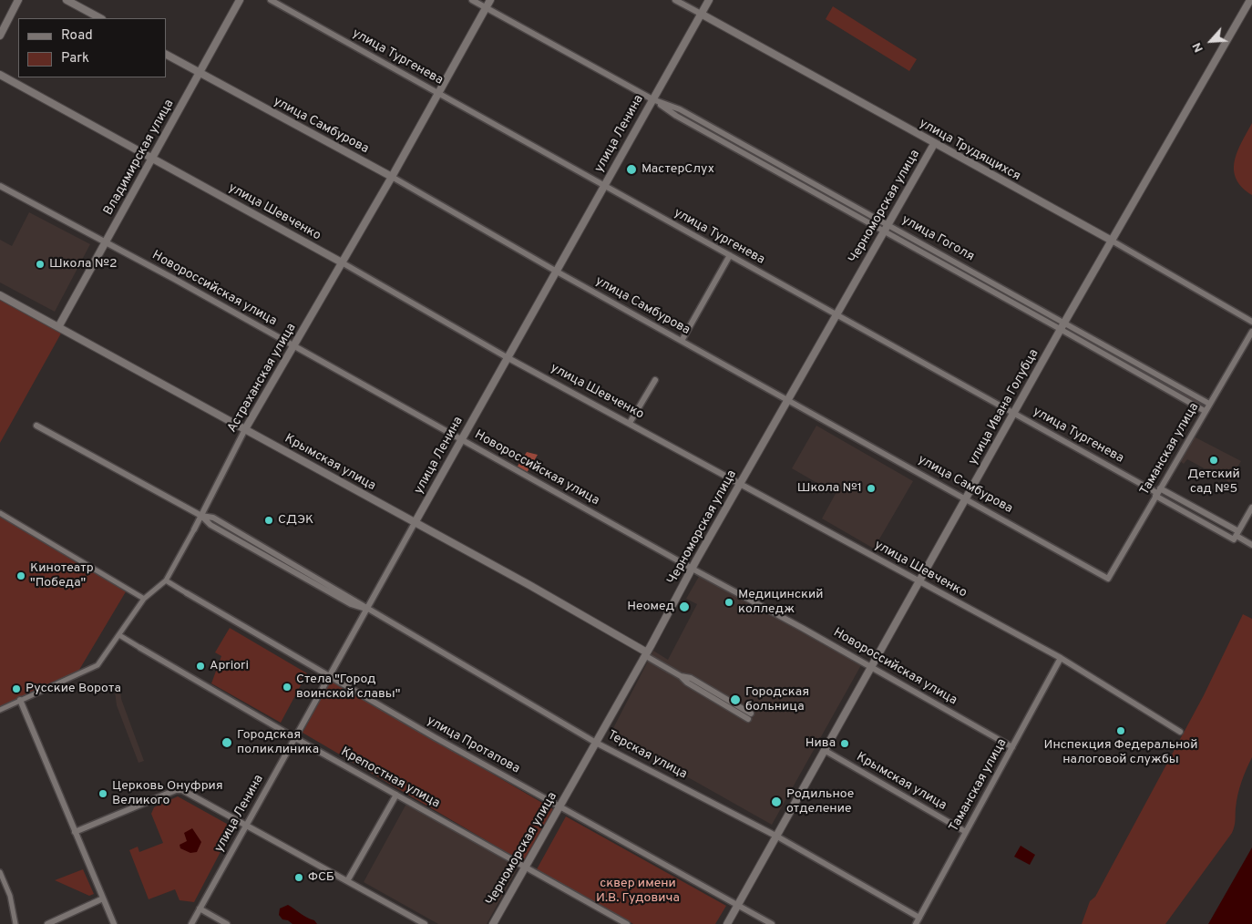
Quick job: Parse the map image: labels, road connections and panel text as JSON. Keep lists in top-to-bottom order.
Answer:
{
  "streets": {
    "street": [
      "улица Тургенева",
      "улица Самбурова",
      "улица Ленина",
      "улица Трудящихся",
      "Владимирская улица",
      "Черноморская улица",
      "улица Шевченко",
      "улица Гоголя",
      "Новороссийская улица",
      "Астраханская улица",
      "улица Ивана Голубца",
      "Таманская улица",
      "Крымская улица",
      "улица Протапова",
      "Терская улица",
      "Крепостная улица"
    ]
  },
  "crossings": [
    ["улица Тургенева", "улица Ленина"],
    ["улица Тургенева", "Черноморская улица"],
    ["улица Тургенева", "Астраханская улица"],
    ["улица Тургенева", "улица Ивана Голубца"],
    ["улица Тургенева", "Таманская улица"],
    ["улица Самбурова", "улица Ленина"],
    ["улица Самбурова", "Владимирская улица"],
    ["улица Самбурова", "Черноморская улица"],
    ["улица Самбурова", "Астраханская улица"],
    ["улица Самбурова", "улица Ивана Голубца"],
    ["улица Самбурова", "Таманская улица"],
    ["улица Ленина", "улица Трудящихся"],
    ["улица Ленина", "улица Шевченко"],
    ["улица Ленина", "улица Гоголя"],
    ["улица Ленина", "Новороссийская улица"],
    ["улица Ленина", "Крымская улица"],
    ["улица Ленина", "улица Протапова"],
    ["улица Ленина", "Терская улица"],
    ["улица Ленина", "Крепостная улица"],
    ["улица Трудящихся", "Черноморская улица"],
    ["улица Трудящихся", "улица Ивана Голубца"],
    ["Владимирская улица", "улица Шевченко"],
    ["Владимирская улица", "Новороссийская улица"],
    ["Владимирская улица", "Крымская улица"],
    ["Черноморская улица", "улица Шевченко"],
    ["Черноморская улица", "улица Гоголя"],
    ["Черноморская улица", "Новороссийская улица"],
    ["Черноморская улица", "Крымская улица"],
    ["Черноморская улица", "улица Протапова"],
    ["Черноморская улица", "Терская улица"],
    ["Черноморская улица", "Крепостная улица"],
    ["улица Шевченко", "Астраханская улица"],
    ["улица Шевченко", "улица Ивана Голубца"],
    ["улица Шевченко", "Таманская улица"],
    ["улица Гоголя", "Астраханская улица"],
    ["улица Гоголя", "улица Ивана Голубца"],
    ["улица Гоголя", "Таманская улица"],
    ["Новороссийская улица", "Астраханская улица"],
    ["Новороссийская улица", "улица Ивана Голубца"],
    ["Новороссийская улица", "Таманская улица"],
    ["Астраханская улица", "Крымская улица"],
    ["Астраханская улица", "улица Протапова"],
    ["Астраханская улица", "Терская улица"],
    ["Астраханская улица", "Крепостная улица"],
    ["улица Ивана Голубца", "Крымская улица"],
    ["улица Ивана Голубца", "улица Протапова"],
    ["улица Ивана Голубца", "Терская улица"],
    ["Таманская улица", "Крымская улица"],
    ["Таманская улица", "Терская улица"]
  ],
  "parks": ["сквер имени И.В. Гудовича"],
  "places": [
    "МастерСлух",
    "Школа №2",
    "Детский сад №5",
    "Школа №1",
    "СДЭК",
    "Кинотеатр \"Победа\"",
    "Медицинский колледж",
    "Неомед",
    "Apriori",
    "Стела \"Город воинской славы\"",
    "Русские Ворота",
    "Городская больница",
    "Инспекция Федеральной налоговой службы",
    "Городская поликлиника",
    "Нива",
    "Церковь Онуфрия Великого",
    "Родильное отделение",
    "ФСБ"
  ],
  "legend": ["Road", "Park"],
  "north": "bottom left"
}
